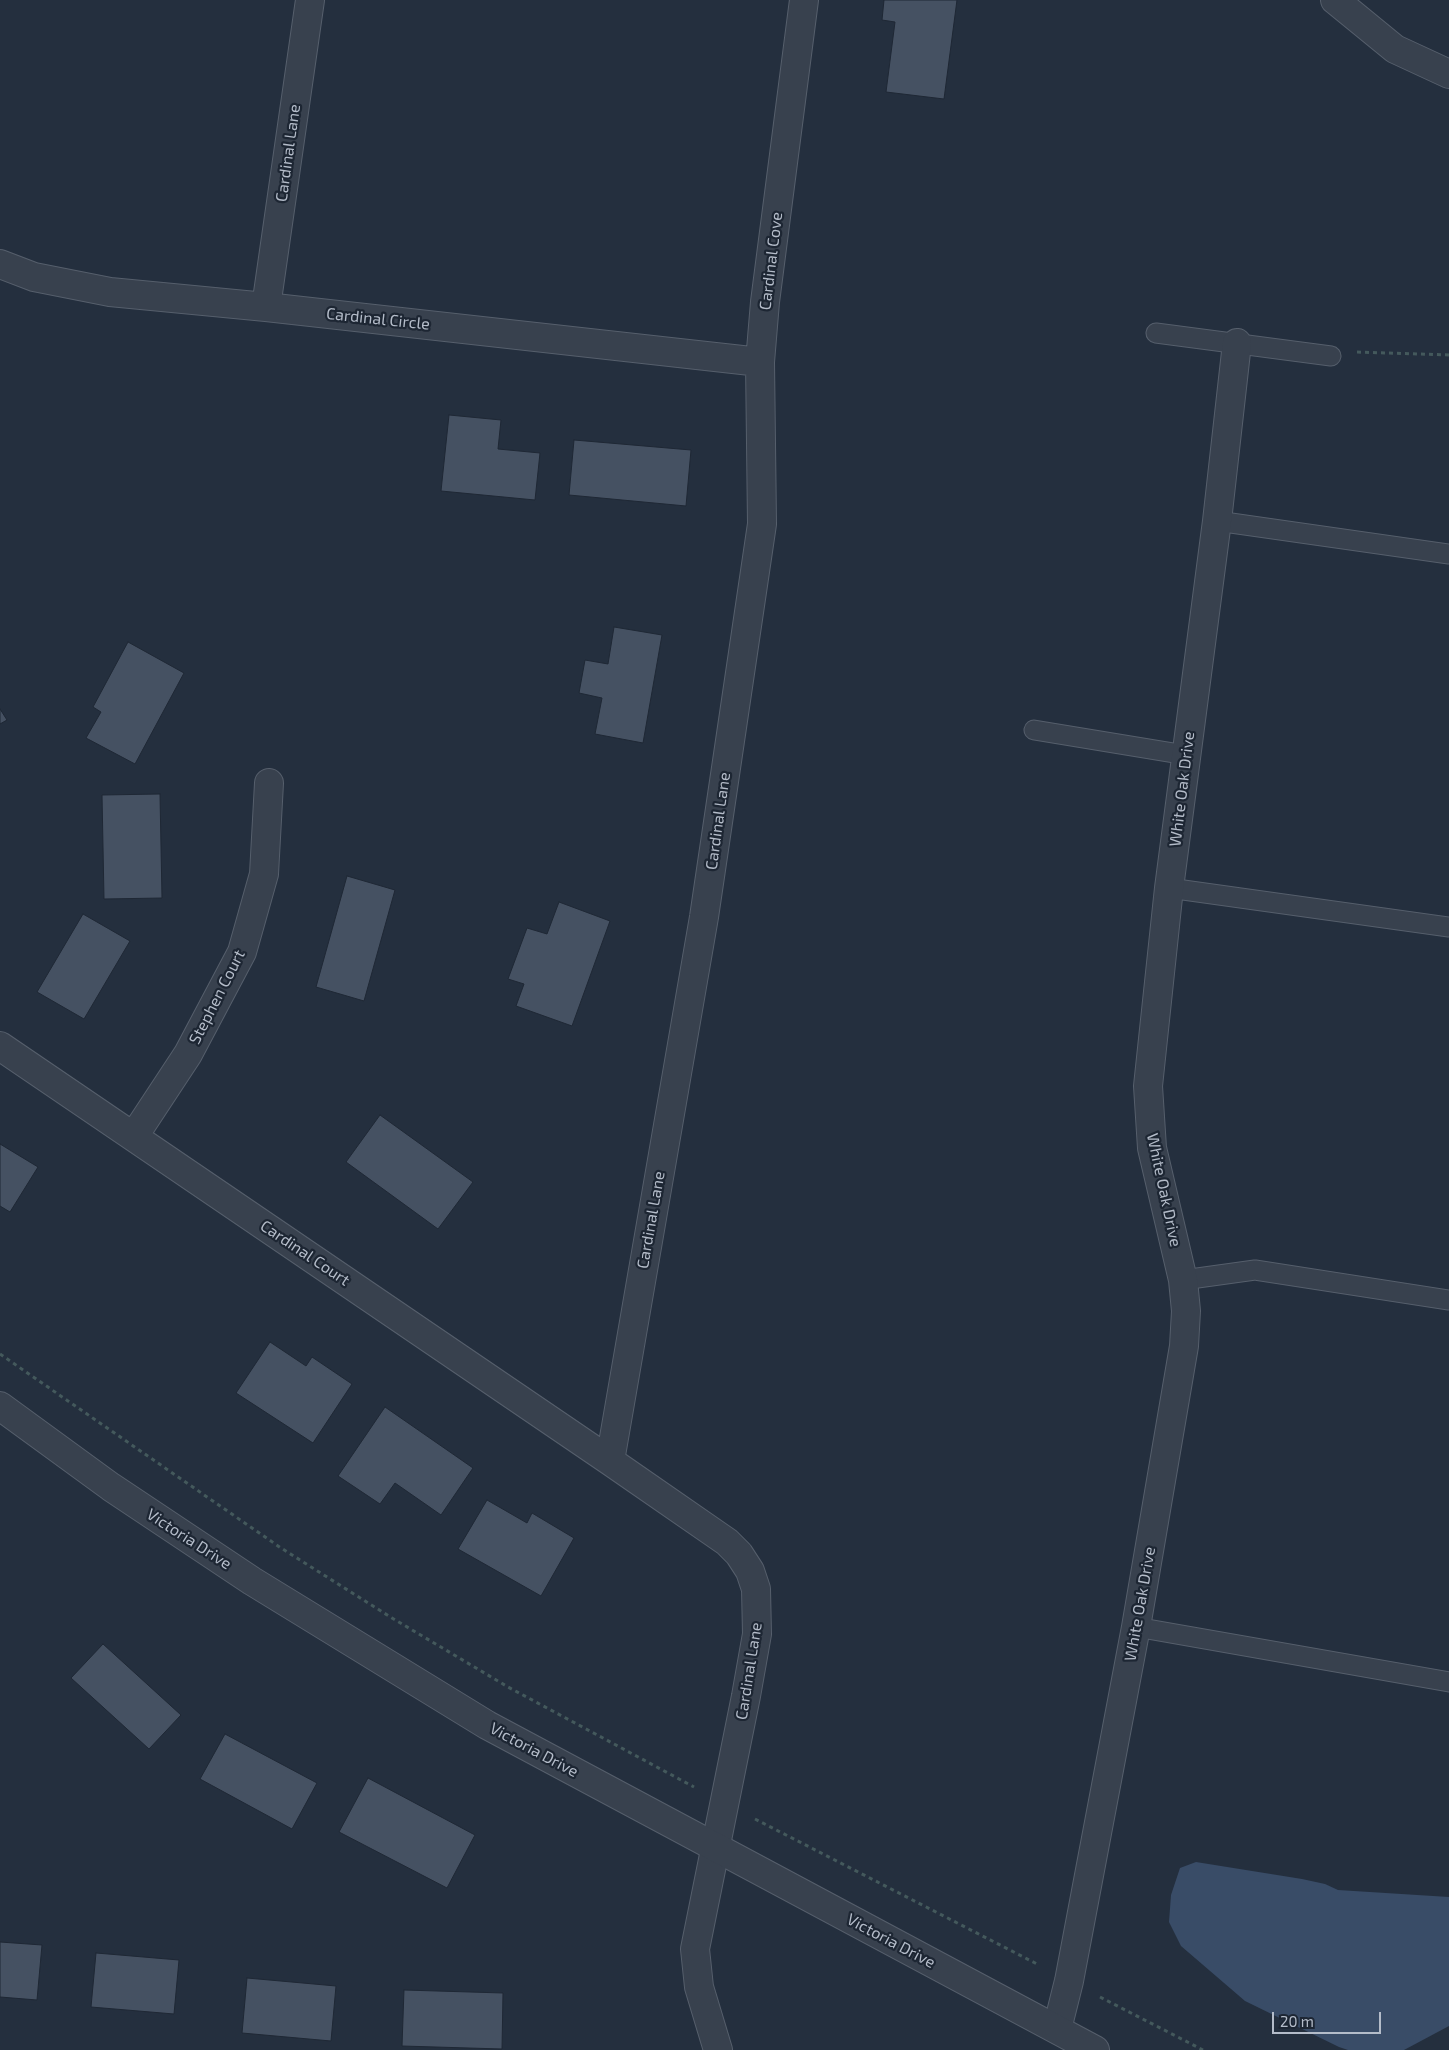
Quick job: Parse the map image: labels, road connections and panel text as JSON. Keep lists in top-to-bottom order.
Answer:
{
  "streets": {
    "street": [
      "Cardinal Lane",
      "Cardinal Cove",
      "Cardinal Circle",
      "White Oak Drive",
      "Stephen Court",
      "Cardinal Court",
      "Victoria Drive"
    ]
  },
  "crossings": [
    ["Cardinal Lane", "Cardinal Cove"],
    ["Cardinal Lane", "Cardinal Circle"],
    ["Cardinal Lane", "Cardinal Court"],
    ["Cardinal Lane", "Victoria Drive"],
    ["Cardinal Cove", "Cardinal Circle"],
    ["White Oak Drive", "Victoria Drive"],
    ["Stephen Court", "Cardinal Court"]
  ],
  "scale_bar": "20 m"
}
